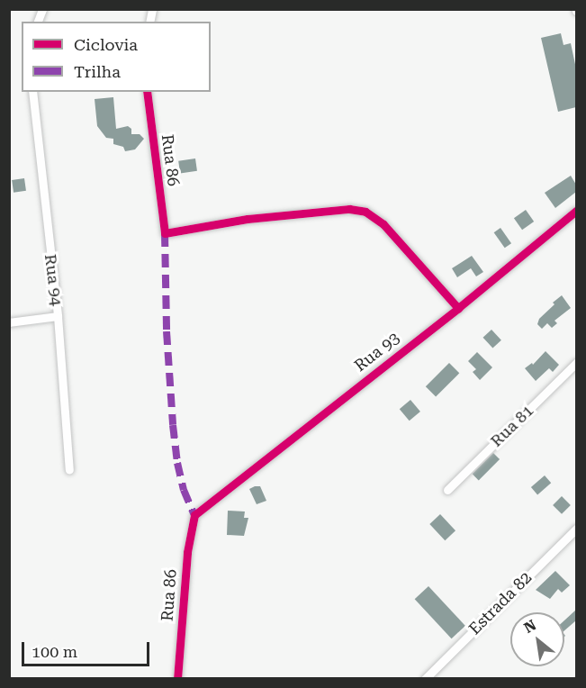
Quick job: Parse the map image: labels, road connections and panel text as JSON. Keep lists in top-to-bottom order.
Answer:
{
  "streets": {
    "street": [
      "Rua 86",
      "Rua 94",
      "Rua 93",
      "Rua 81",
      "Estrada 82"
    ]
  },
  "crossings": [
    ["Rua 86", "Rua 93"]
  ],
  "legend": ["Ciclovia", "Trilha"],
  "scale_bar": "100 m",
  "north": "top left"
}
